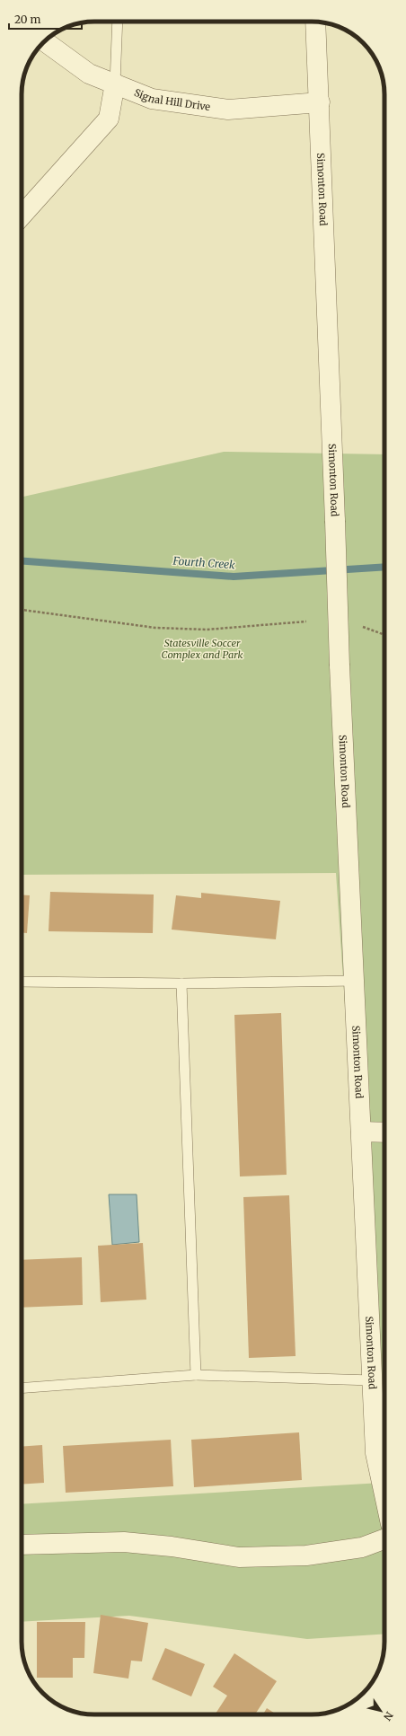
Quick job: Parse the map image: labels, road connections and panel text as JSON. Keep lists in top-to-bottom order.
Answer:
{
  "streets": {
    "street": ["Signal Hill Drive", "Simonton Road"]
  },
  "crossings": [
    ["Signal Hill Drive", "Simonton Road"]
  ],
  "water": ["Fourth Creek"],
  "parks": ["Statesville Soccer Complex and Park"],
  "scale_bar": "20 m",
  "north": "bottom right"
}
